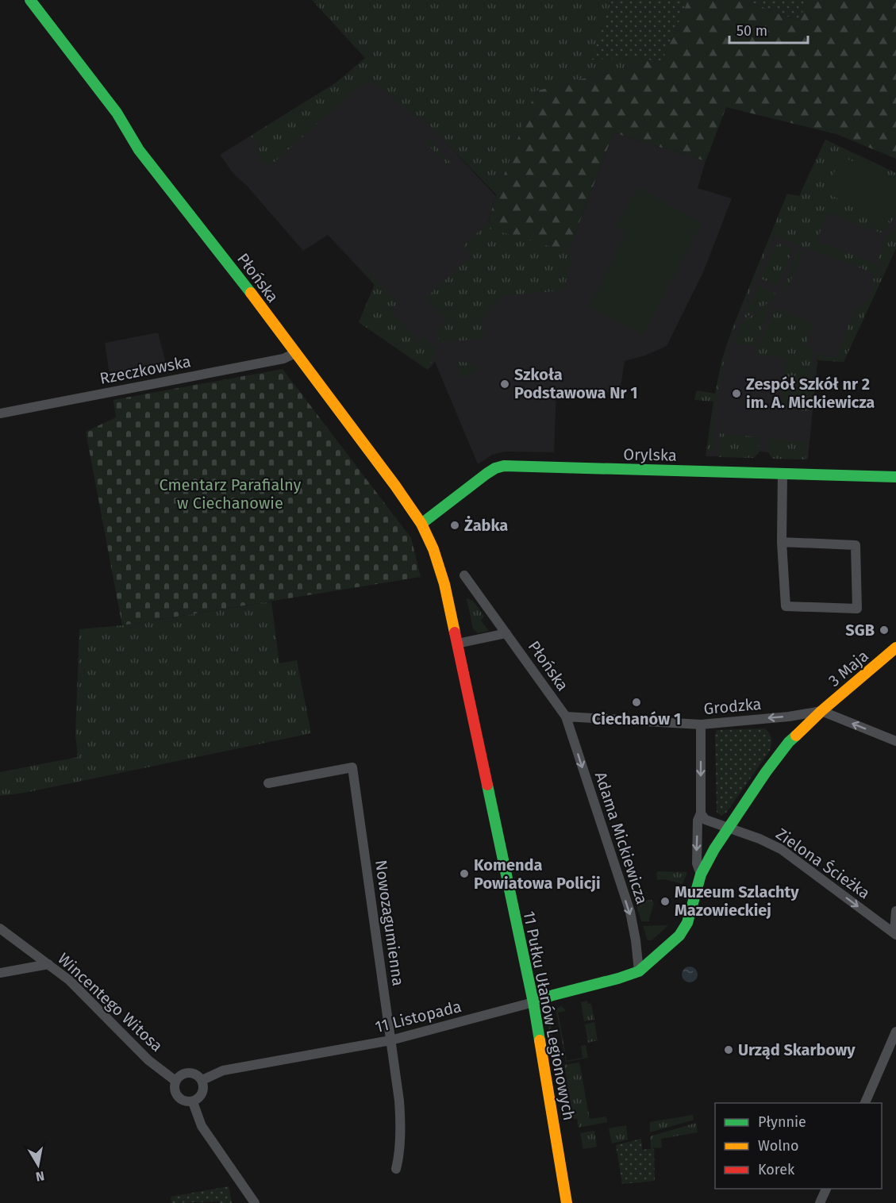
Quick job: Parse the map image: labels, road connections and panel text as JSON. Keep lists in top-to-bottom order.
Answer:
{
  "streets": {
    "street": [
      "Płońska",
      "Rzeczkowska",
      "Orylska",
      "3 Maja",
      "Grodzka",
      "Adama Mickiewicza",
      "Zielona Ścieżka",
      "Nowozagumienna",
      "Wincentego Witosa",
      "11 Pułku Ułanów Legionowych",
      "11 Listopada"
    ]
  },
  "crossings": [
    ["Płońska", "Rzeczkowska"],
    ["Płońska", "Orylska"],
    ["Płońska", "Grodzka"],
    ["Płońska", "Adama Mickiewicza"],
    ["Płońska", "11 Pułku Ułanów Legionowych"],
    ["3 Maja", "Grodzka"],
    ["3 Maja", "Adama Mickiewicza"],
    ["3 Maja", "Zielona Ścieżka"],
    ["3 Maja", "11 Listopada"],
    ["Grodzka", "Adama Mickiewicza"],
    ["Adama Mickiewicza", "11 Listopada"],
    ["Nowozagumienna", "11 Listopada"],
    ["Wincentego Witosa", "11 Listopada"],
    ["11 Pułku Ułanów Legionowych", "11 Listopada"]
  ],
  "one_way": ["Grodzka", "Adama Mickiewicza", "Zielona Ścieżka"],
  "parks": ["Cmentarz Parafialny w Ciechanowie"],
  "places": [
    "Szkoła Podstawowa Nr 1",
    "Zespół Szkół nr 2 im. A. Mickiewicza",
    "Żabka",
    "SGB",
    "Ciechanów 1",
    "Komenda Powiatowa Policji",
    "Muzeum Szlachty Mazowieckiej",
    "Urząd Skarbowy"
  ],
  "legend": ["Płynnie", "Wolno", "Korek"],
  "scale_bar": "50 m",
  "north": "bottom"
}
